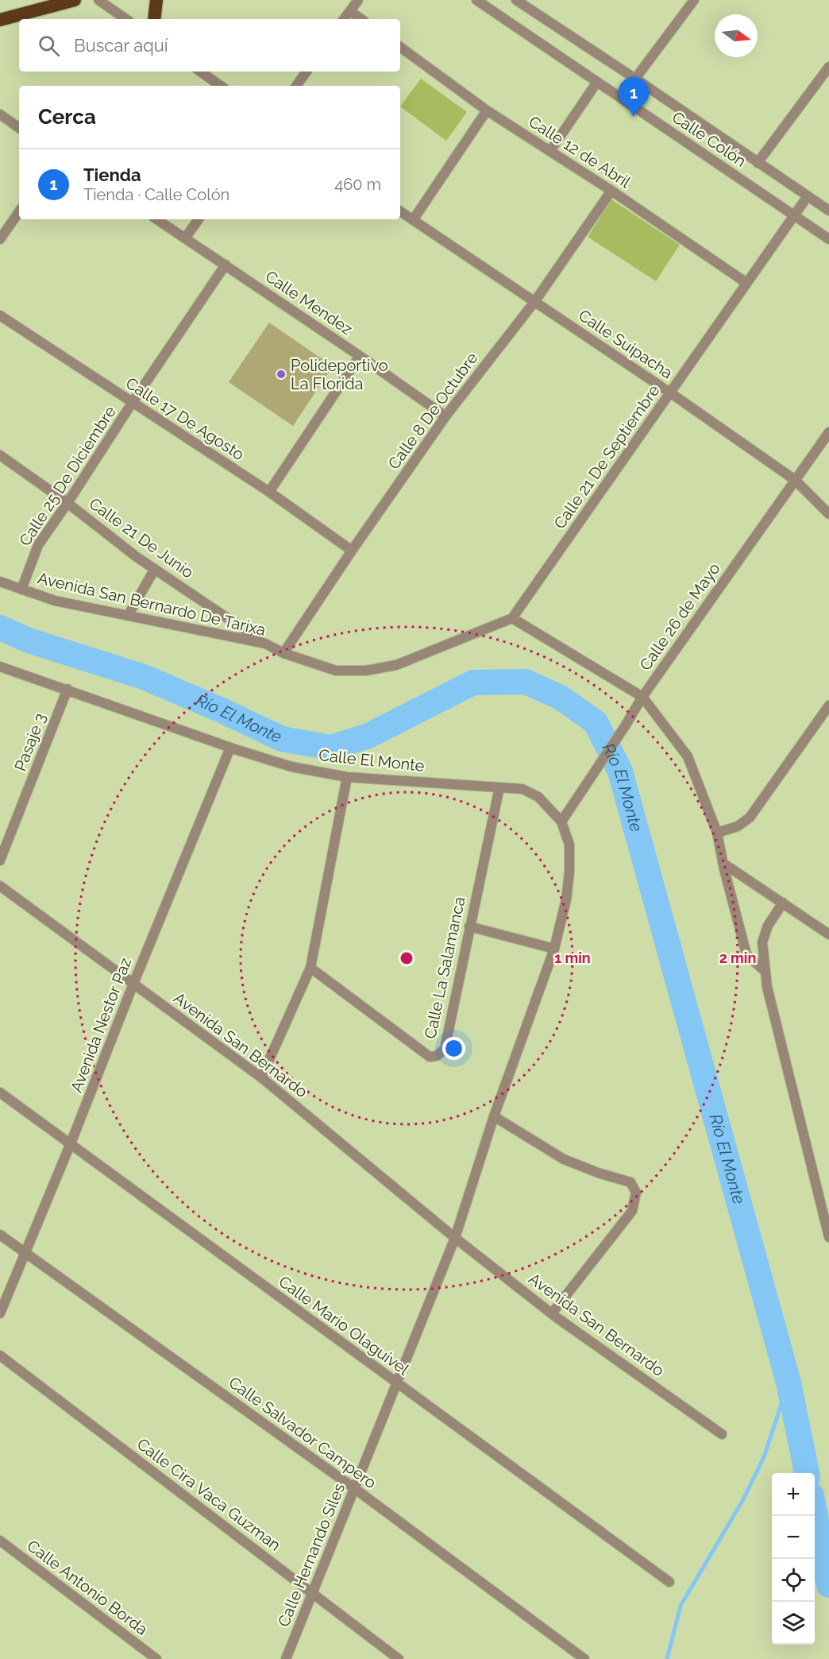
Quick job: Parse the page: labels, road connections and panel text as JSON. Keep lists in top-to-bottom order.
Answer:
{
  "streets": {
    "street": [
      "Calle Colón",
      "Calle 12 de Abril",
      "Calle Mendez",
      "Calle Suipacha",
      "Calle 8 De Octubre",
      "Calle 17 De Agosto",
      "Calle 21 De Septiembre",
      "Calle 25 De Diciembre",
      "Calle 21 De Junio",
      "Avenida San Bernardo De Tarixa",
      "Calle 26 de Mayo",
      "Pasaje 3",
      "Calle El Monte",
      "Calle La Salamanca",
      "Avenida Nestor Paz",
      "Avenida San Bernardo",
      "Calle Mario Olaguivel",
      "Calle Salvador Campero",
      "Calle Cira Vaca Guzman",
      "Calle Hernando Siles",
      "Calle Antonio Borda"
    ]
  },
  "crossings": [
    ["Calle Colón", "Calle 21 De Septiembre"],
    ["Calle 12 de Abril", "Calle 8 De Octubre"],
    ["Calle 12 de Abril", "Calle 21 De Septiembre"],
    ["Calle Mendez", "Calle 8 De Octubre"],
    ["Calle Mendez", "Calle 25 De Diciembre"],
    ["Calle Suipacha", "Calle 8 De Octubre"],
    ["Calle Suipacha", "Calle 21 De Septiembre"],
    ["Calle Suipacha", "Calle 26 de Mayo"],
    ["Calle 8 De Octubre", "Calle 17 De Agosto"],
    ["Calle 8 De Octubre", "Avenida San Bernardo De Tarixa"],
    ["Calle 17 De Agosto", "Calle 25 De Diciembre"],
    ["Calle 21 De Septiembre", "Avenida San Bernardo De Tarixa"],
    ["Calle 25 De Diciembre", "Calle 21 De Junio"],
    ["Calle 25 De Diciembre", "Avenida San Bernardo De Tarixa"],
    ["Calle 21 De Junio", "Avenida San Bernardo De Tarixa"],
    ["Pasaje 3", "Calle El Monte"],
    ["Calle El Monte", "Calle La Salamanca"],
    ["Calle El Monte", "Avenida Nestor Paz"],
    ["Avenida Nestor Paz", "Avenida San Bernardo"],
    ["Avenida Nestor Paz", "Calle Mario Olaguivel"],
    ["Avenida Nestor Paz", "Calle Salvador Campero"],
    ["Calle Mario Olaguivel", "Calle Hernando Siles"],
    ["Calle Salvador Campero", "Calle Hernando Siles"],
    ["Calle Cira Vaca Guzman", "Calle Hernando Siles"]
  ],
  "water": ["Río El Monte"],
  "places": ["Polideportivo La Florida"],
  "north": "right",
  "page": {
    "search": "Buscar aquí",
    "pins": "1",
    "heading": "Cerca",
    "list": [
      {
        "mark": "1",
        "name": "Tienda",
        "note": "Tienda · Calle Colón",
        "value": "460 m"
      }
    ],
    "map_buttons": ["+", "−"]
  },
  "rings": ["1 min", "2 min"]
}
